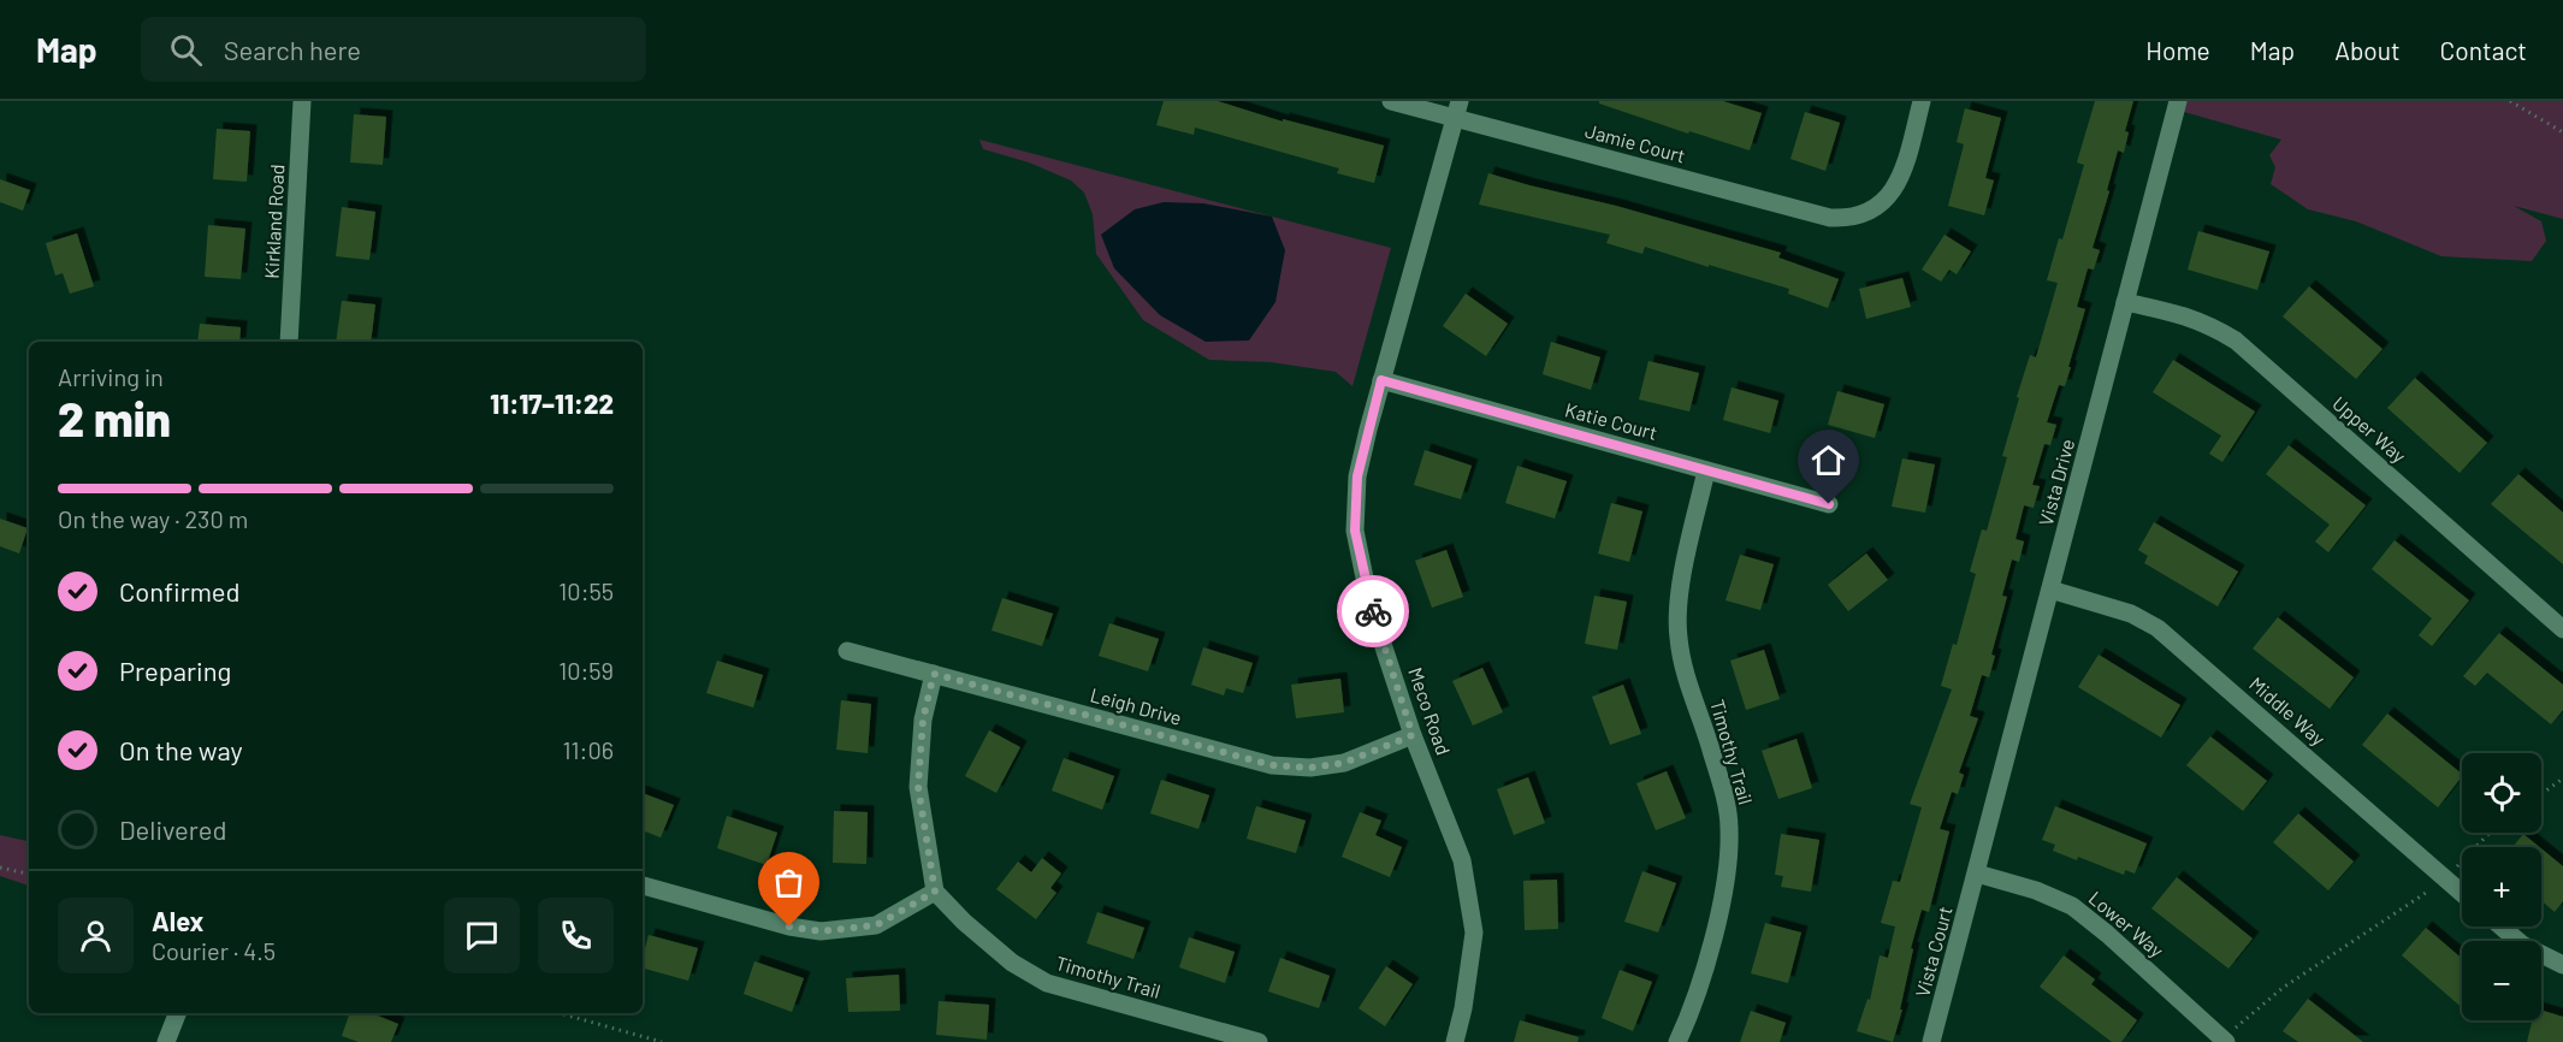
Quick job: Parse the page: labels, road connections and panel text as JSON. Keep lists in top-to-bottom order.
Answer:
{
  "streets": {
    "street": [
      "Jamie Court",
      "Kirkland Road",
      "Katie Court",
      "Upper Way",
      "Vista Drive",
      "Leigh Drive",
      "Meco Road",
      "Middle Way",
      "Timothy Trail",
      "Lower Way",
      "Vista Court"
    ]
  },
  "crossings": [
    ["Jamie Court", "Meco Road"],
    ["Katie Court", "Meco Road"],
    ["Katie Court", "Timothy Trail"],
    ["Upper Way", "Vista Drive"],
    ["Vista Drive", "Middle Way"],
    ["Vista Drive", "Lower Way"],
    ["Vista Drive", "Vista Court"],
    ["Leigh Drive", "Meco Road"],
    ["Lower Way", "Vista Court"]
  ],
  "page": {
    "header": "Map",
    "search": "Search here",
    "nav": [
      "Home",
      "Map",
      "About",
      "Contact"
    ],
    "heading": ["2 min", "Arriving in", "11:17–11:22"],
    "panel": ["Alex", "Courier · 4.5"],
    "bar": "On the way · 230 m",
    "list": [
      ["Confirmed", "10:55"],
      ["Preparing", "10:59"],
      ["On the way", "11:06"],
      "Delivered"
    ],
    "map_buttons": ["+", "−"]
  }
}
